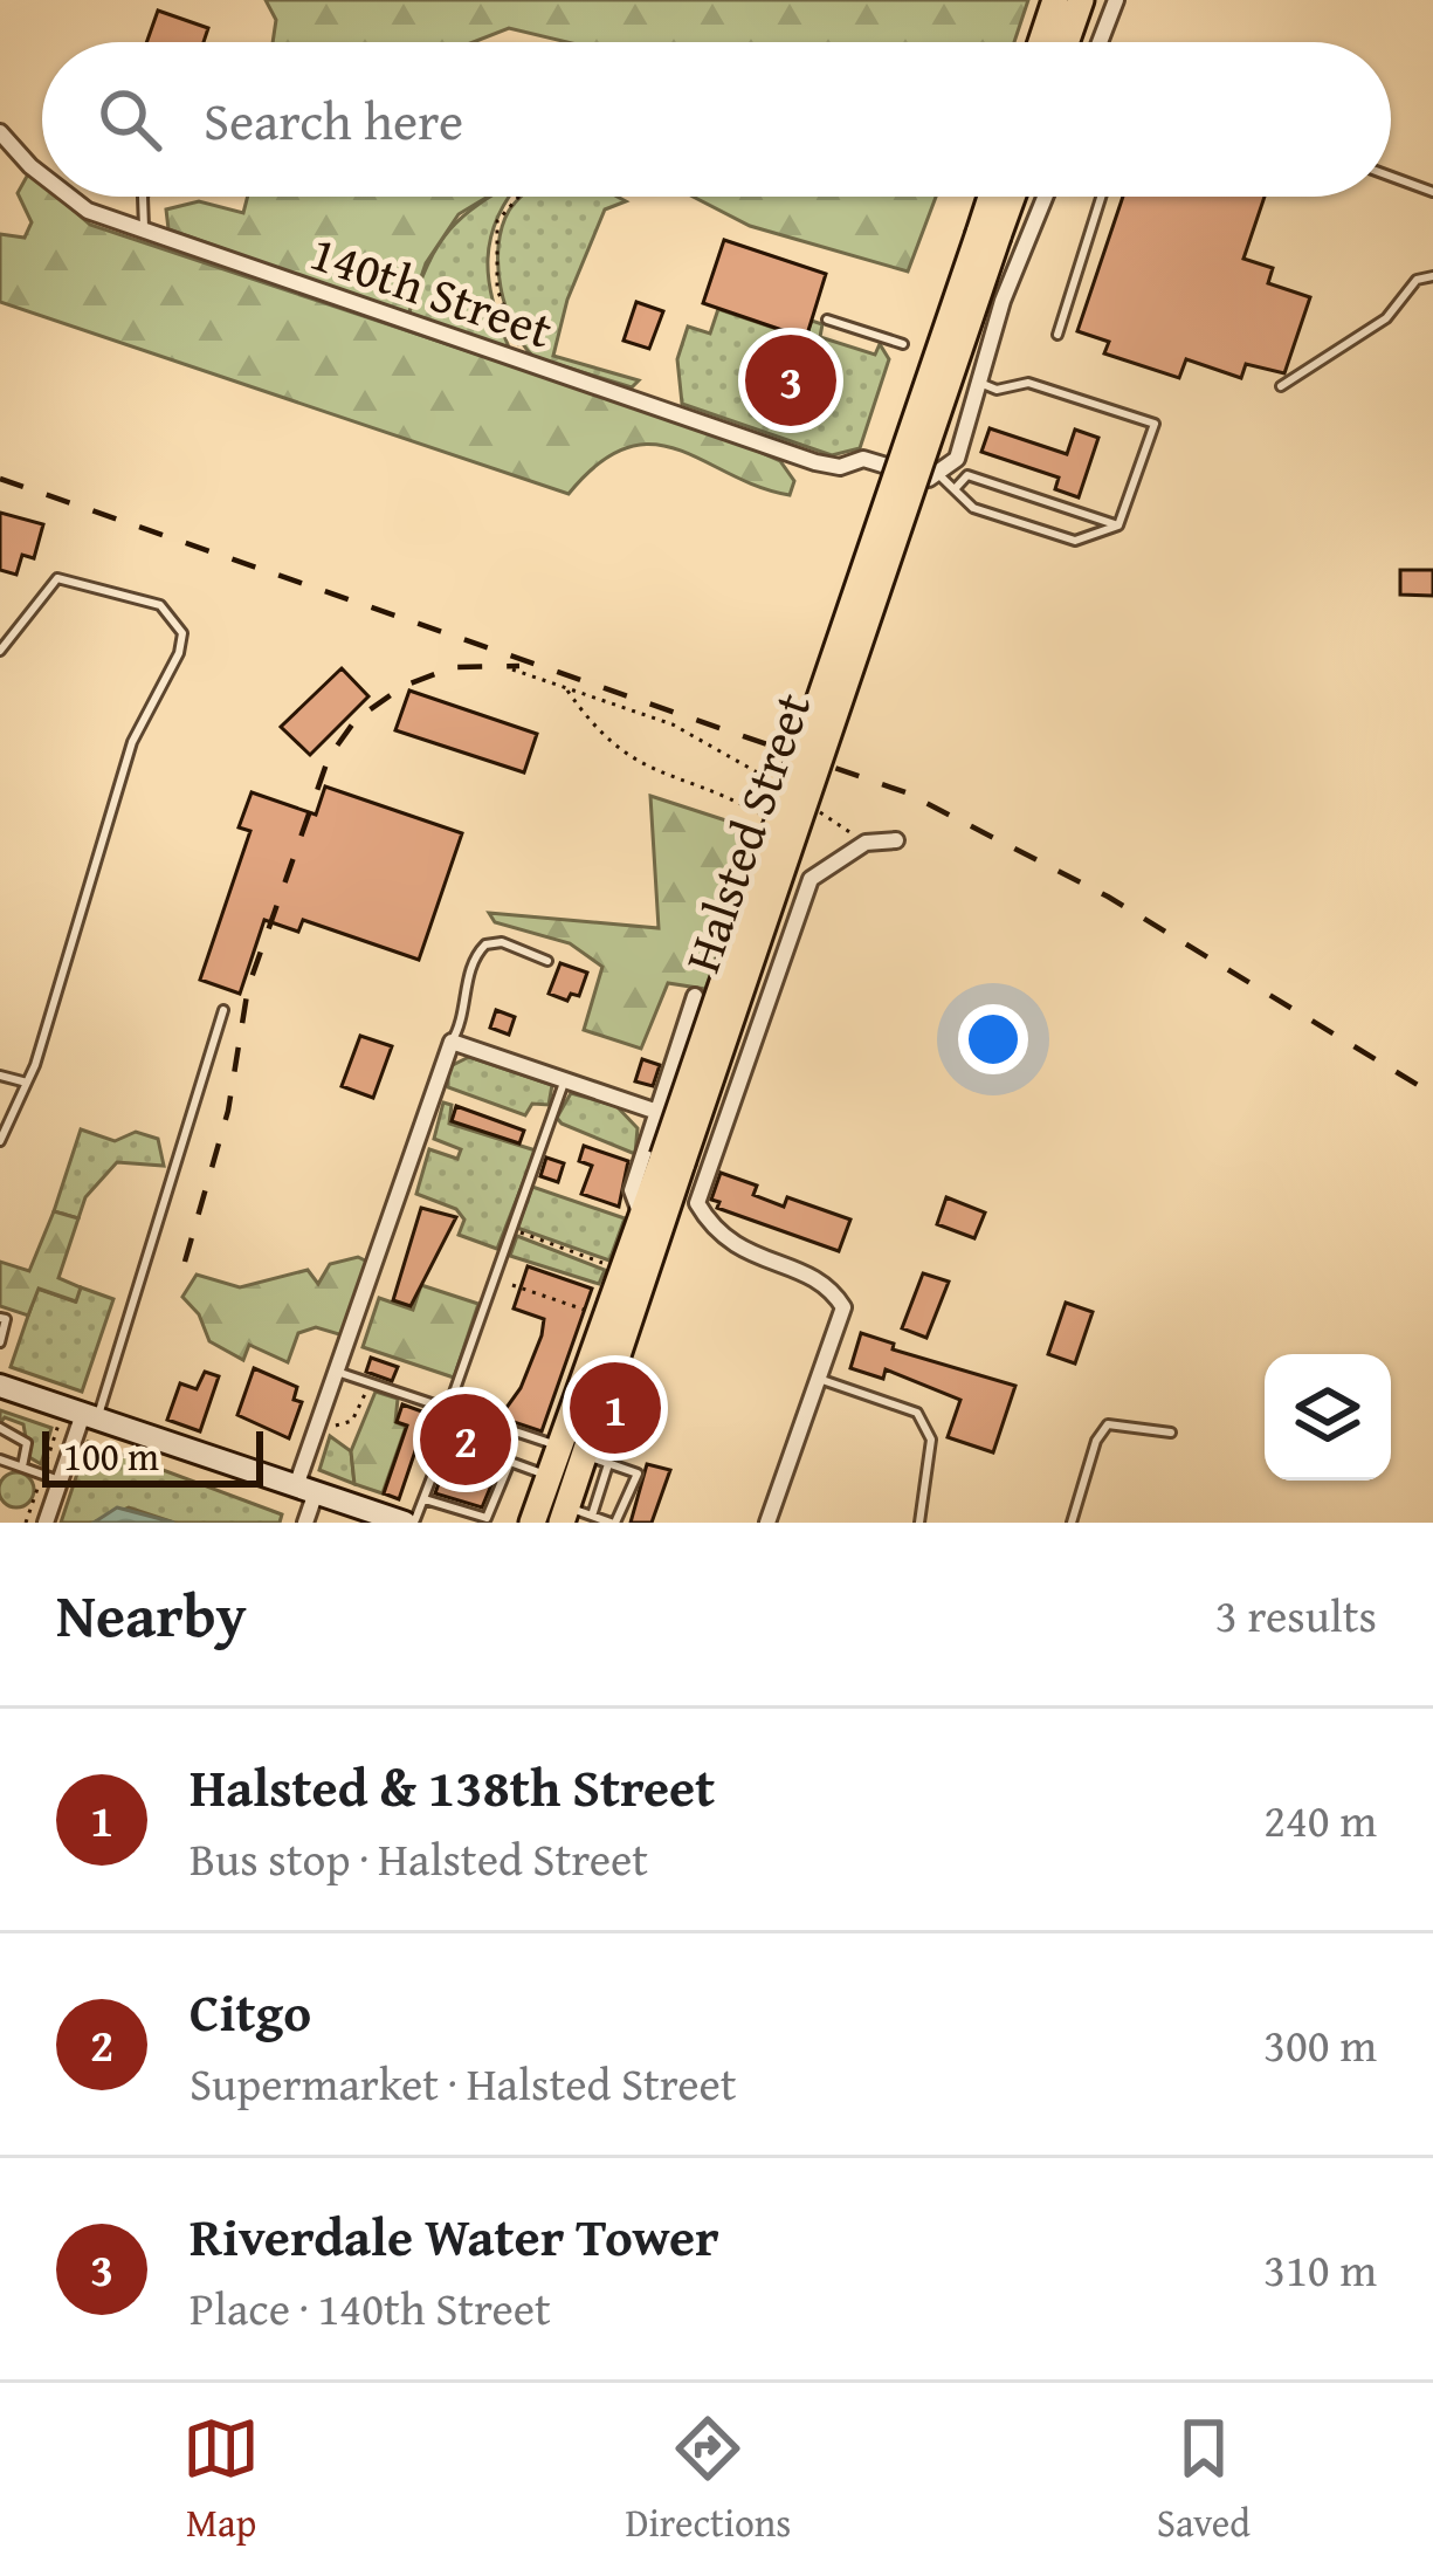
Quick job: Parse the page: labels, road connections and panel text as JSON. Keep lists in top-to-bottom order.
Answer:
{
  "streets": {
    "main road": ["Halsted Street"],
    "street": ["140th Street"]
  },
  "scale_bar": "100 m",
  "page": {
    "search": "Search here",
    "pins": ["3", "1", "2"],
    "scale": "100 m",
    "heading": ["Nearby", "3 results"],
    "list": [
      {
        "mark": "1",
        "name": "Halsted & 138th Street",
        "note": "Bus stop · Halsted Street",
        "value": "240 m"
      },
      {
        "mark": "2",
        "name": "Citgo",
        "note": "Supermarket · Halsted Street",
        "value": "300 m"
      },
      {
        "mark": "3",
        "name": "Riverdale Water Tower",
        "note": "Place · 140th Street",
        "value": "310 m"
      }
    ],
    "nav": ["Map", "Directions", "Saved"]
  }
}
